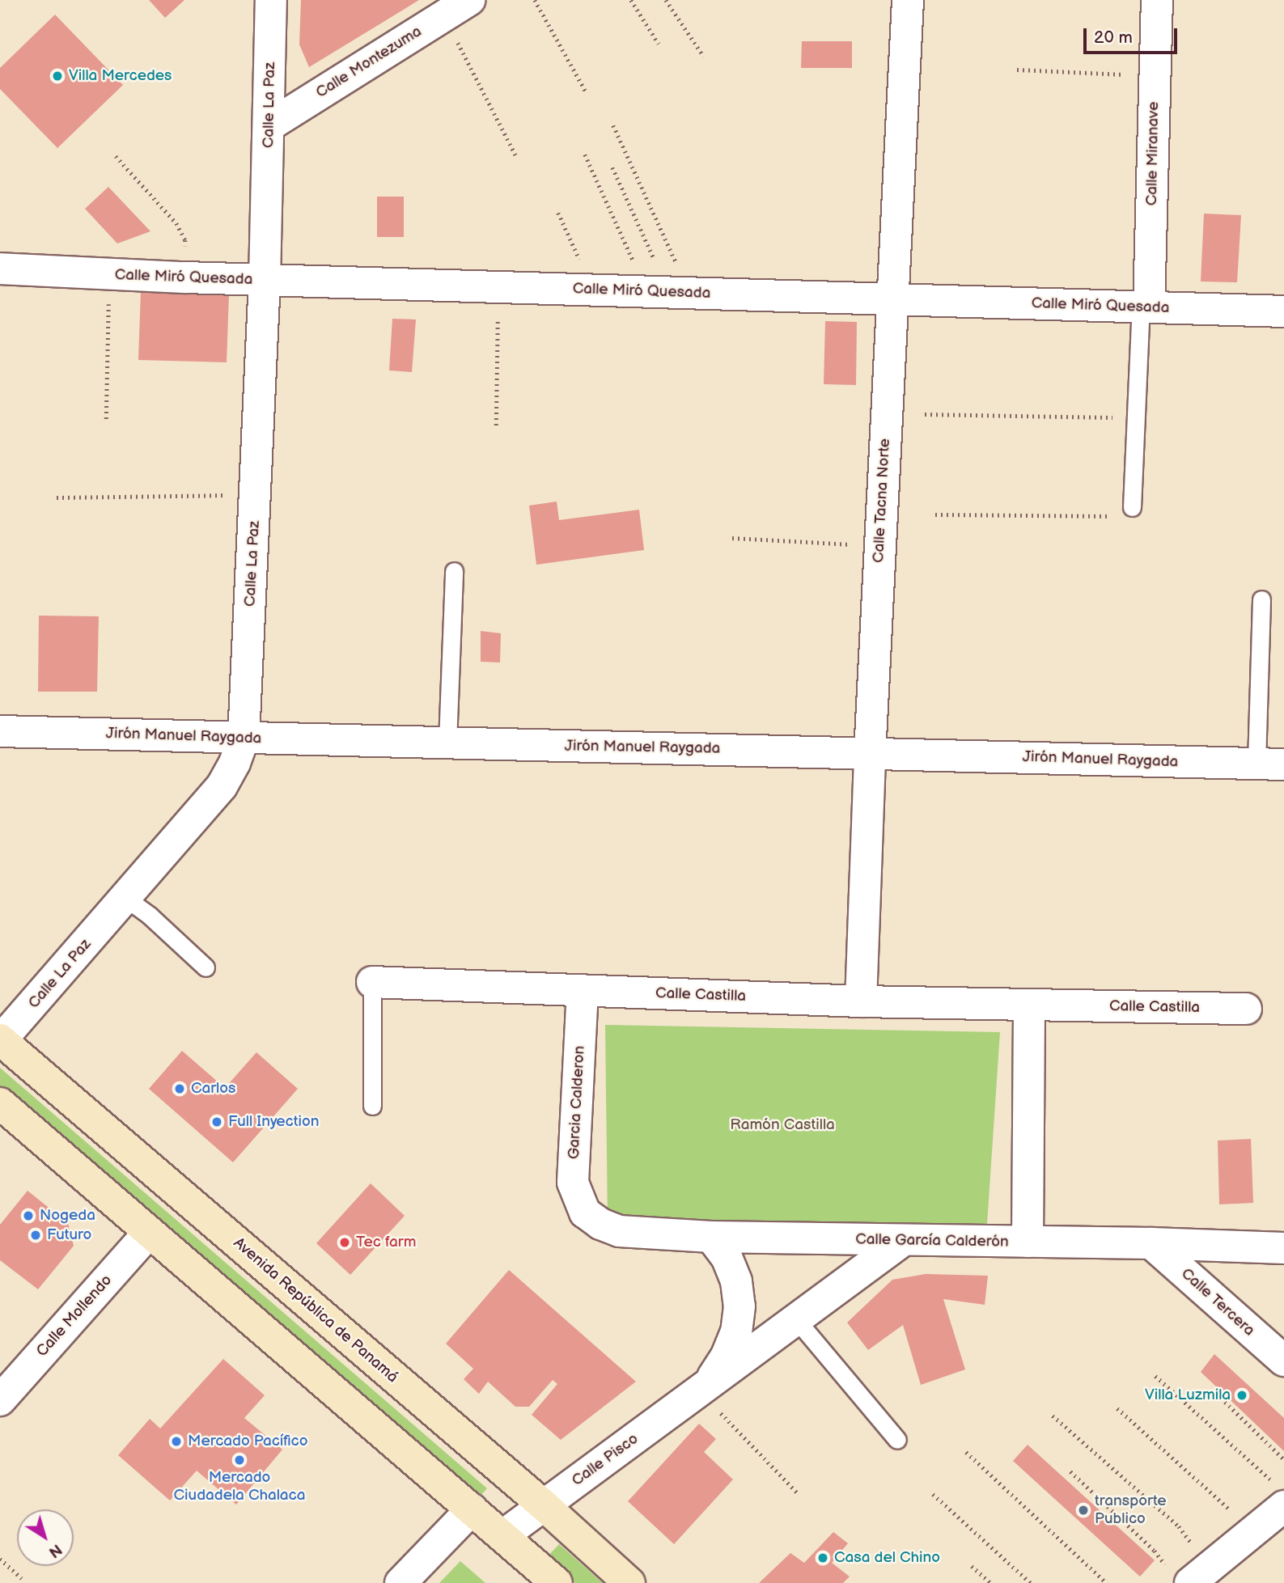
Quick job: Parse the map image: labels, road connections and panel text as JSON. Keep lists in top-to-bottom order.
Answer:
{
  "streets": {
    "main road": ["Avenida República de Panamá"],
    "street": [
      "Calle Montezuma",
      "Calle La Paz",
      "Calle Miranave",
      "Calle Miró Quesada",
      "Calle Tacna Norte",
      "Jirón Manuel Raygada",
      "Calle Castilla",
      "Garcia Calderon",
      "Calle García Calderón",
      "Calle Tercera",
      "Calle Mollendo",
      "Calle Pisco"
    ]
  },
  "crossings": [
    ["Calle Montezuma", "Calle La Paz"],
    ["Calle La Paz", "Calle Miró Quesada"],
    ["Calle La Paz", "Jirón Manuel Raygada"],
    ["Calle La Paz", "Avenida República de Panamá"],
    ["Calle Miranave", "Calle Miró Quesada"],
    ["Calle Miró Quesada", "Calle Tacna Norte"],
    ["Calle Tacna Norte", "Jirón Manuel Raygada"],
    ["Calle Tacna Norte", "Calle Castilla"],
    ["Calle Castilla", "Garcia Calderon"],
    ["Garcia Calderon", "Calle García Calderón"],
    ["Calle García Calderón", "Calle Tercera"],
    ["Calle García Calderón", "Calle Pisco"],
    ["Avenida República de Panamá", "Calle Pisco"]
  ],
  "parks": ["Ramón Castilla"],
  "places": [
    "Villa Mercedes",
    "Carlos",
    "Full Inyection",
    "Nogeda",
    "Futuro",
    "Tec farm",
    "Villa Luzmila",
    "Mercado Pacífico",
    "Mercado Ciudadela Chalaca",
    "transporte Publico",
    "Casa del Chino"
  ],
  "scale_bar": "20 m",
  "north": "bottom right"
}
